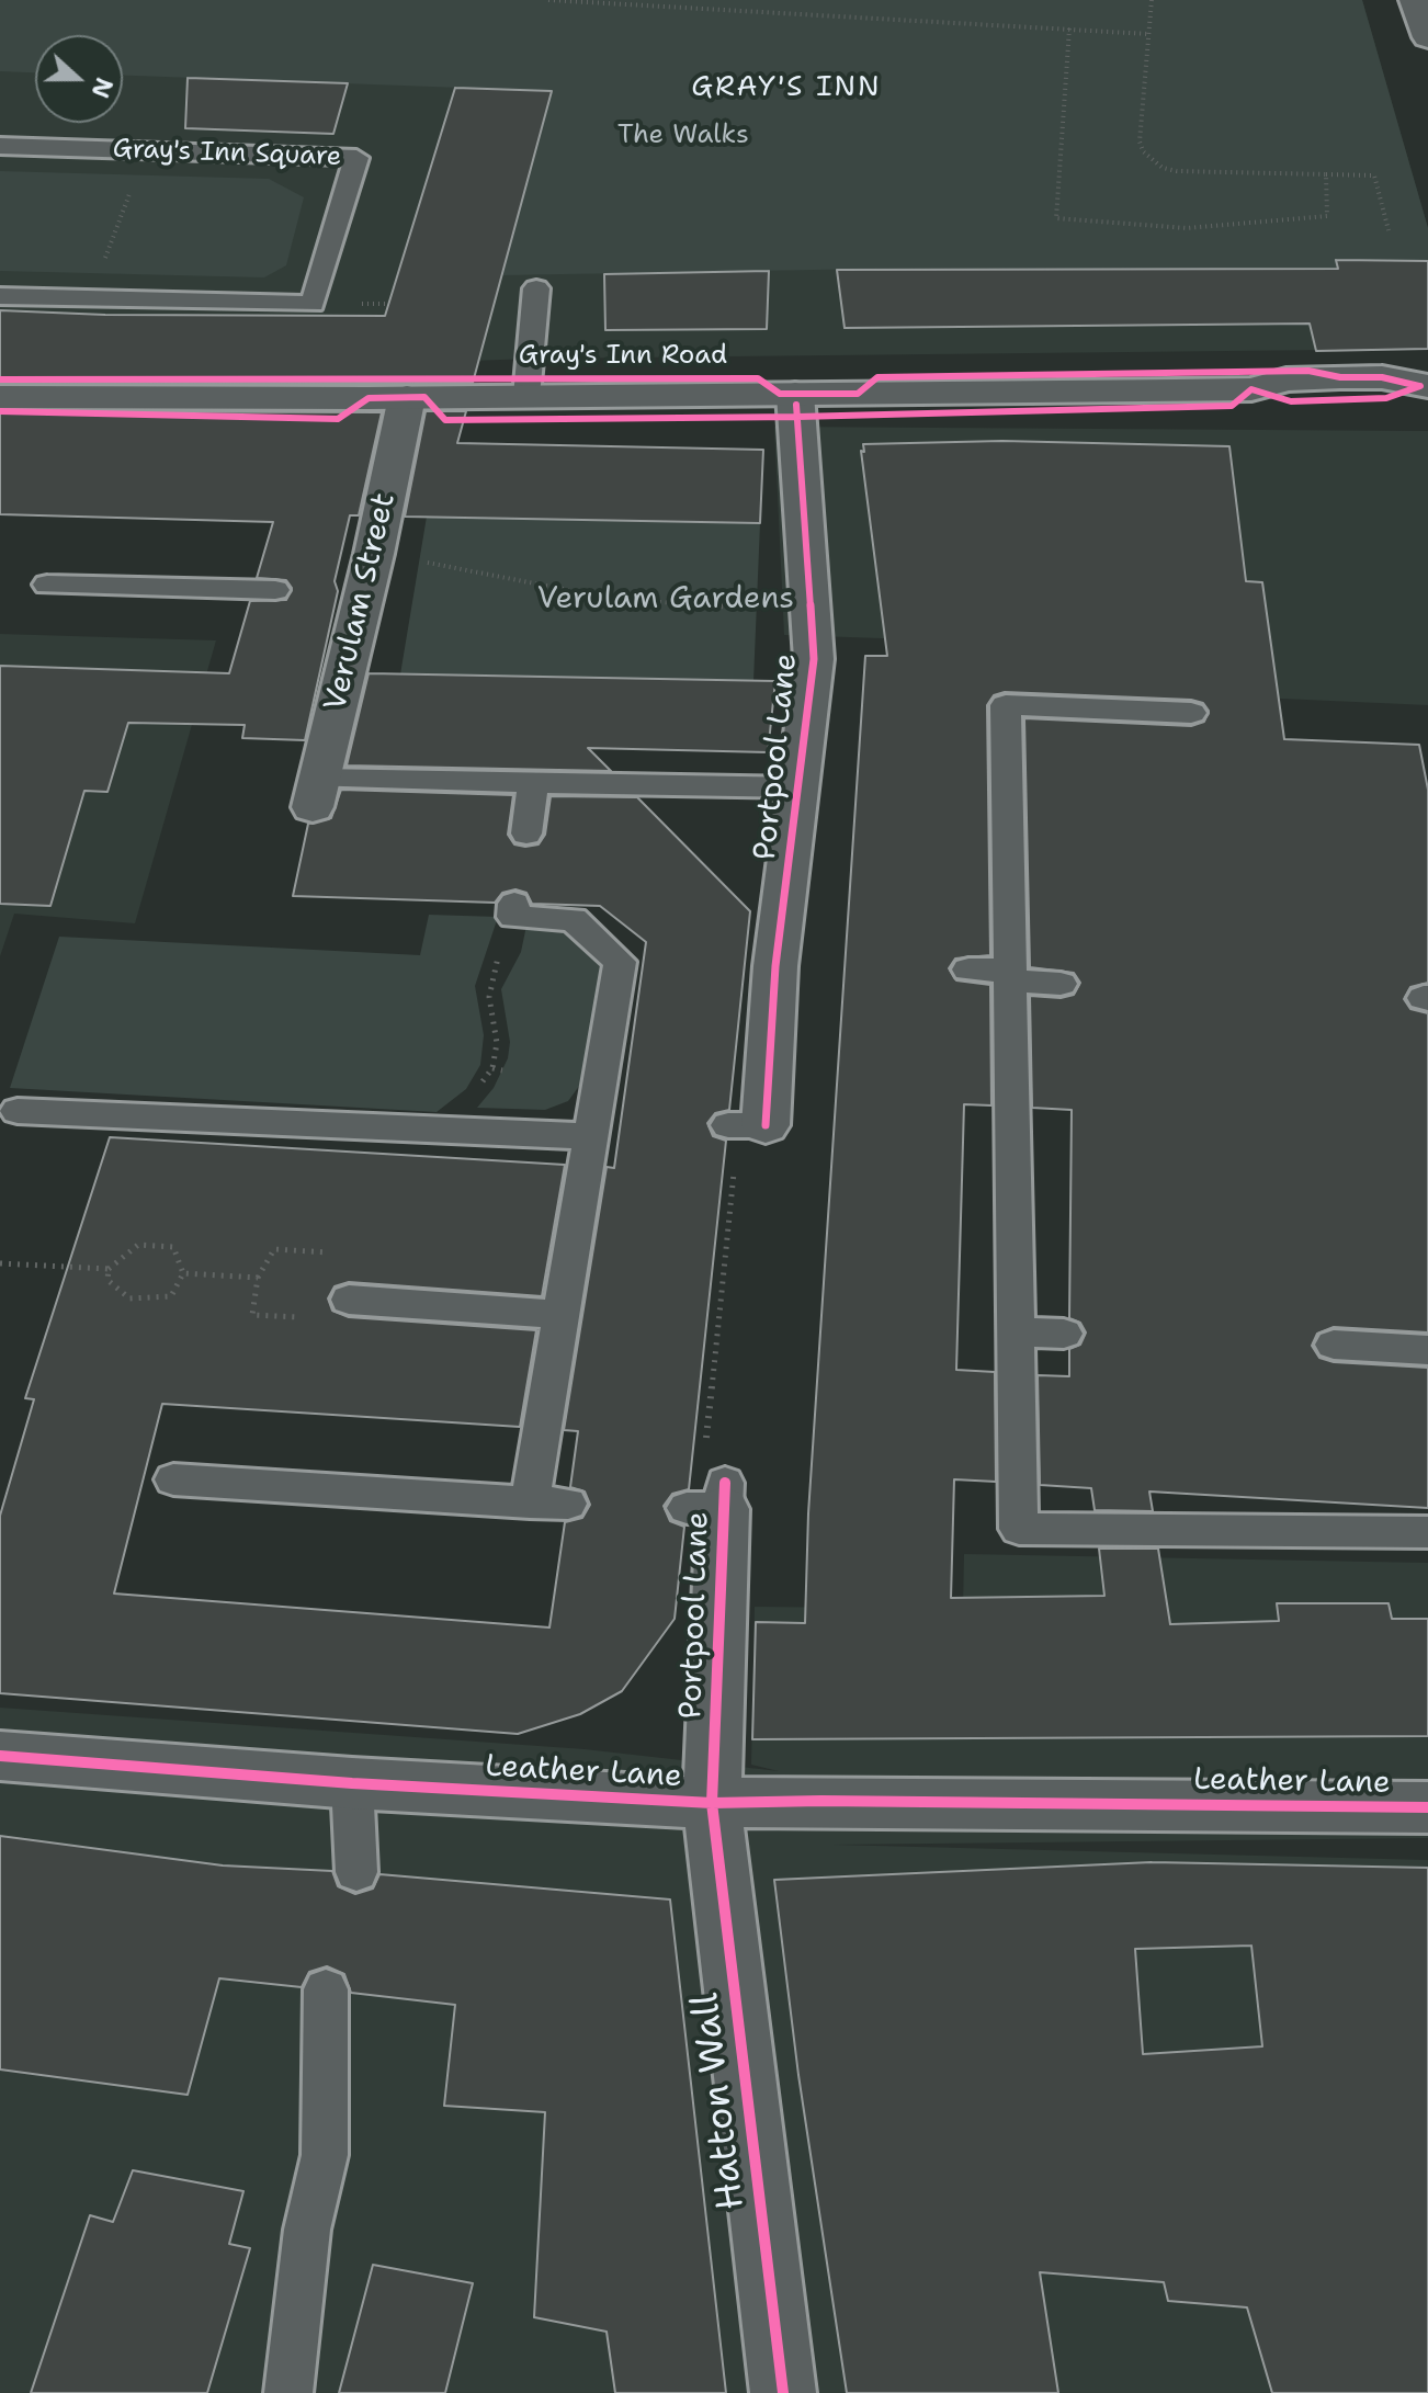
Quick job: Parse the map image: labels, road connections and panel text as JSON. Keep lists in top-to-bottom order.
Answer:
{
  "streets": {
    "street": [
      "Gray's Inn Road",
      "Verulam Street",
      "Portpool Lane",
      "Leather Lane",
      "Hatton Wall"
    ],
    "lane": ["Gray's Inn Square"]
  },
  "crossings": [
    ["Gray's Inn Road", "Verulam Street"],
    ["Gray's Inn Road", "Portpool Lane"],
    ["Portpool Lane", "Leather Lane"],
    ["Portpool Lane", "Hatton Wall"],
    ["Leather Lane", "Hatton Wall"]
  ],
  "districts": ["GRAY'S INN"],
  "parks": ["The Walks", "Verulam Gardens"],
  "north": "right"
}
